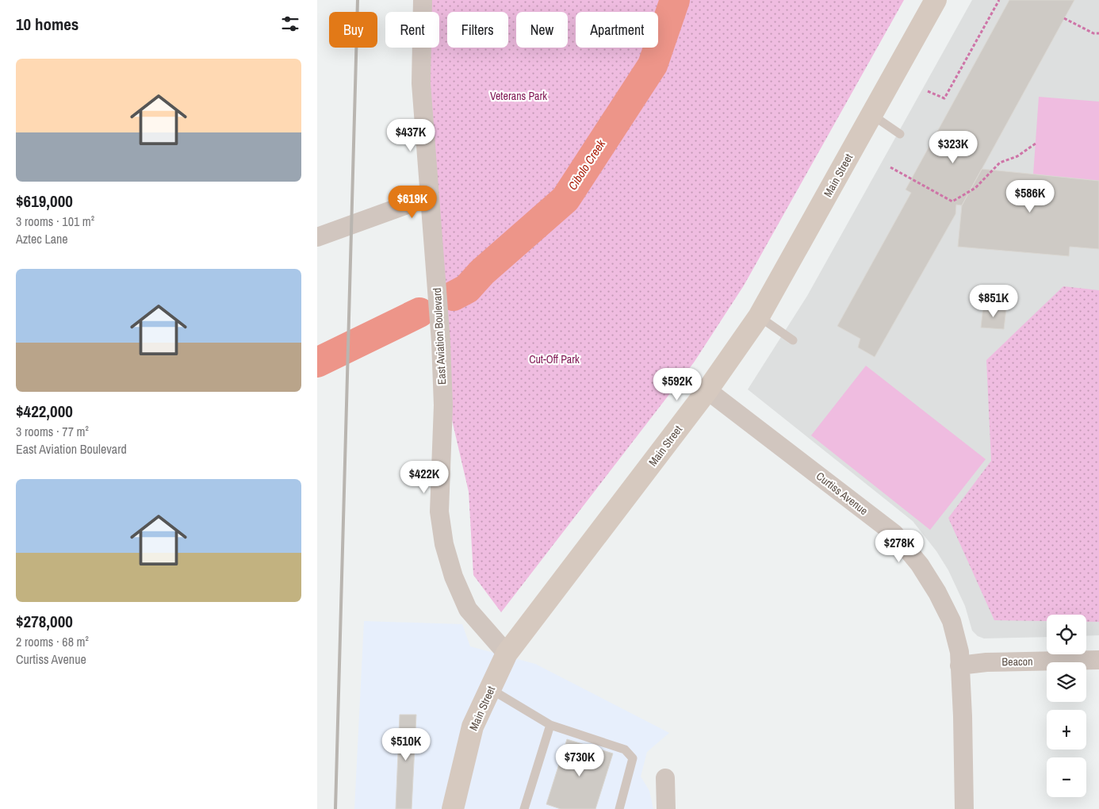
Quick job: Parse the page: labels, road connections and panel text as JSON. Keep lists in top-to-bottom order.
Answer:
{
  "streets": {
    "main road": ["Main Street"],
    "street": ["East Aviation Boulevard", "Curtiss Avenue", "Beacon"]
  },
  "crossings": [
    ["Main Street", "East Aviation Boulevard"],
    ["Main Street", "Curtiss Avenue"],
    ["Curtiss Avenue", "Beacon"]
  ],
  "water": ["Cibolo Creek"],
  "parks": ["Veterans Park", "Cut-Off Park"],
  "page": {
    "heading": "10 homes",
    "chip": [
      "Buy",
      "Rent",
      "Filters",
      "New",
      "Apartment"
    ],
    "list": [
      {
        "name": "$619,000",
        "note": "3 rooms · 101 m² · Aztec Lane"
      },
      {
        "name": "$422,000",
        "note": "3 rooms · 77 m² · East Aviation Boulevard"
      },
      {
        "name": "$278,000",
        "note": "2 rooms · 68 m² · Curtiss Avenue"
      }
    ],
    "price": [
      "$437K",
      "$323K",
      "$586K",
      "$619K",
      "$851K",
      "$592K",
      "$422K",
      "$278K",
      "$510K",
      "$730K"
    ],
    "map_buttons": ["+", "−"]
  }
}
